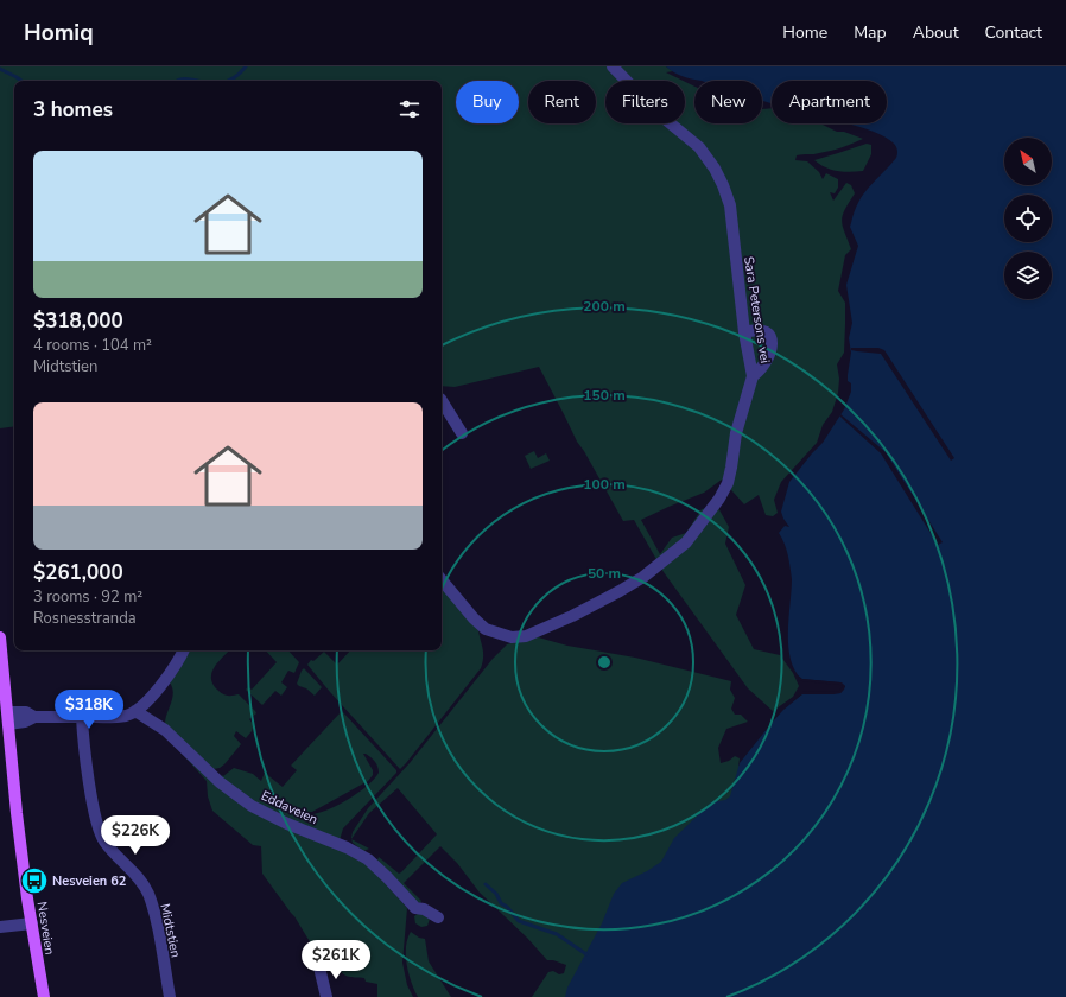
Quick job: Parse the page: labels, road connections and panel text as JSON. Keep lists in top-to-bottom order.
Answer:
{
  "streets": {
    "main road": ["Nesveien"],
    "street": ["Sara Petersons vei", "Eddaveien", "Midtstien"]
  },
  "places": {
    "bus stop": ["Nesveien 62"]
  },
  "north": "top left",
  "page": {
    "header": "Homiq",
    "nav": [
      "Home",
      "Map",
      "About",
      "Contact"
    ],
    "chip": [
      "Buy",
      "Rent",
      "Filters",
      "New",
      "Apartment"
    ],
    "heading": "3 homes",
    "list": [
      {
        "name": "$318,000",
        "note": "4 rooms · 104 m² · Midtstien"
      },
      {
        "name": "$261,000",
        "note": "3 rooms · 92 m² · Rosnesstranda"
      }
    ],
    "price": ["$318K", "$226K", "$261K"]
  },
  "rings": [
    "200 m",
    "150 m",
    "100 m",
    "50 m"
  ]
}
